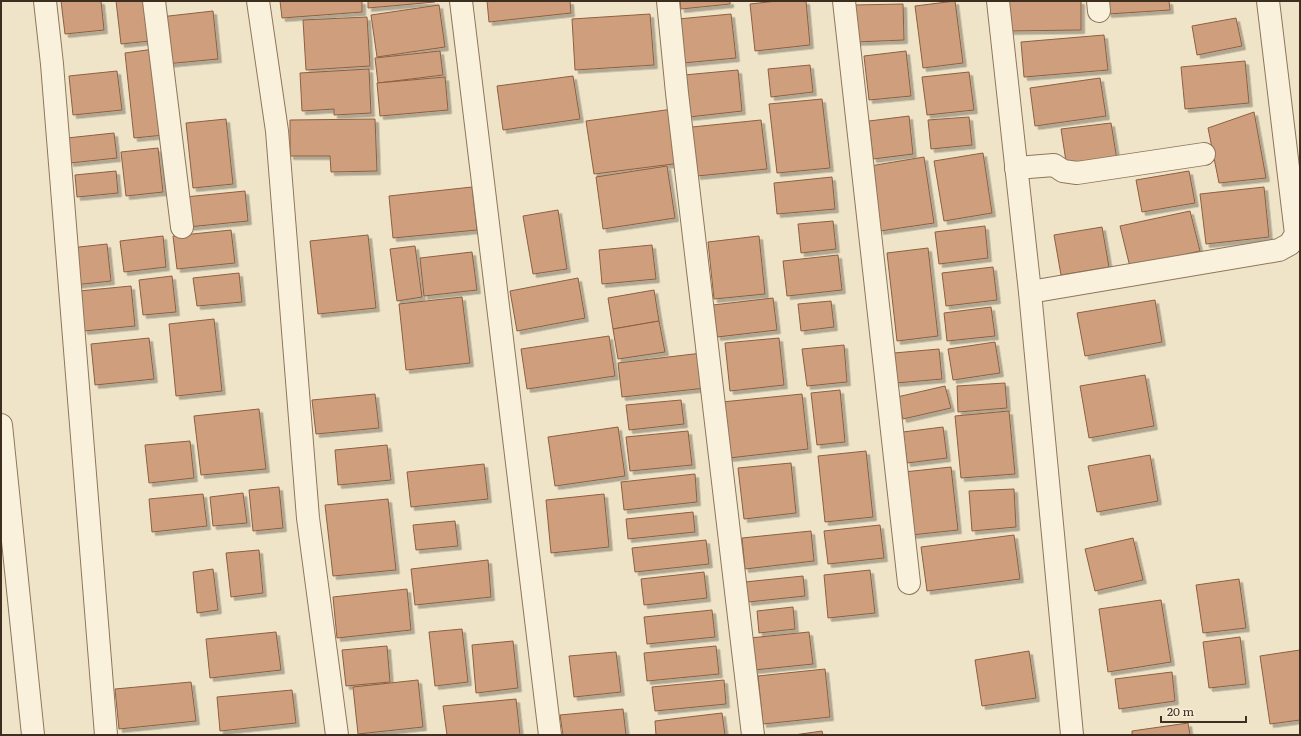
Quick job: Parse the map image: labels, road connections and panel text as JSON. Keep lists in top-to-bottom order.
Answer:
{
  "scale_bar": "20 m"
}
